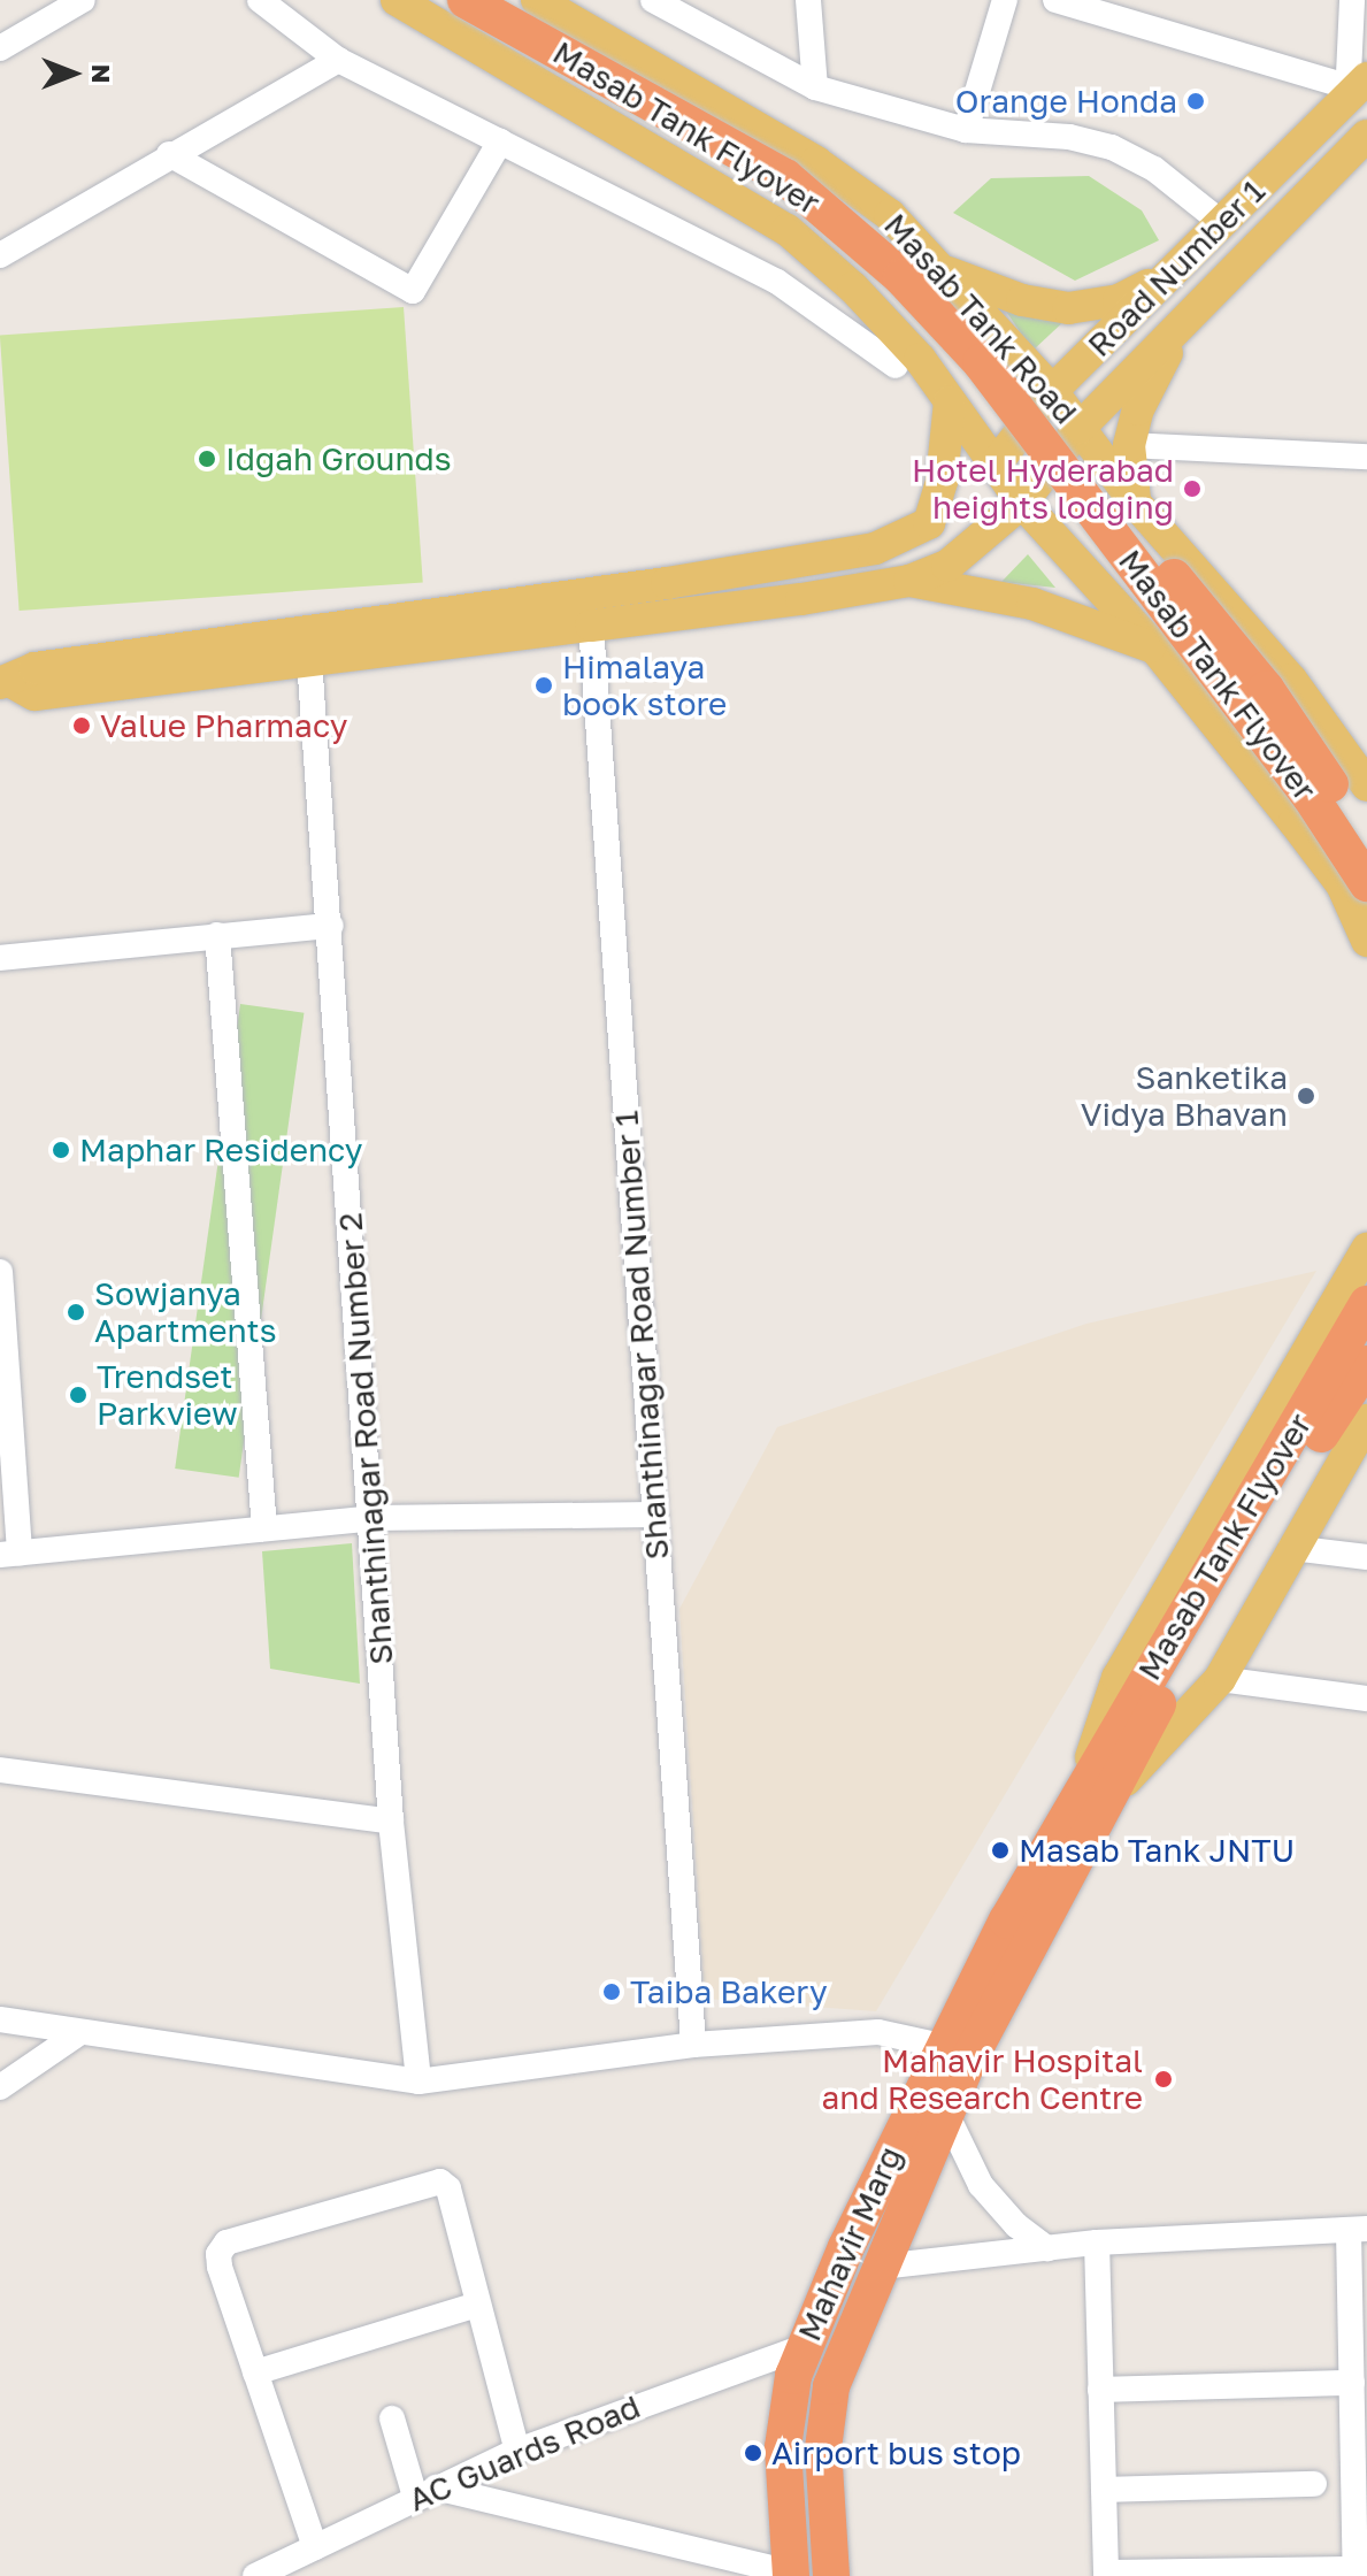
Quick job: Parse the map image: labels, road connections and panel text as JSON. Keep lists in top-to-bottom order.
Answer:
{
  "streets": {
    "highway": ["Masab Tank Flyover", "Mahavir Marg"],
    "main road": ["Road Number 1", "Masab Tank Road"],
    "street": ["Shanthinagar Road Number 1", "Shanthinagar Road Number 2", "AC Guards Road"]
  },
  "crossings": [
    ["Masab Tank Flyover", "Mahavir Marg"],
    ["Road Number 1", "Masab Tank Road"],
    ["Mahavir Marg", "AC Guards Road"]
  ],
  "places": [
    "Orange Honda",
    "Idgah Grounds",
    "Hotel Hyderabad heights lodging",
    "Himalaya book store",
    "Value Pharmacy",
    "Sanketika Vidya Bhavan",
    "Maphar Residency",
    "Sowjanya Apartments",
    "Trendset Parkview",
    "Masab Tank JNTU",
    "Taiba Bakery",
    "Mahavir Hospital and Research Centre",
    "Airport bus stop"
  ],
  "north": "right"
}
